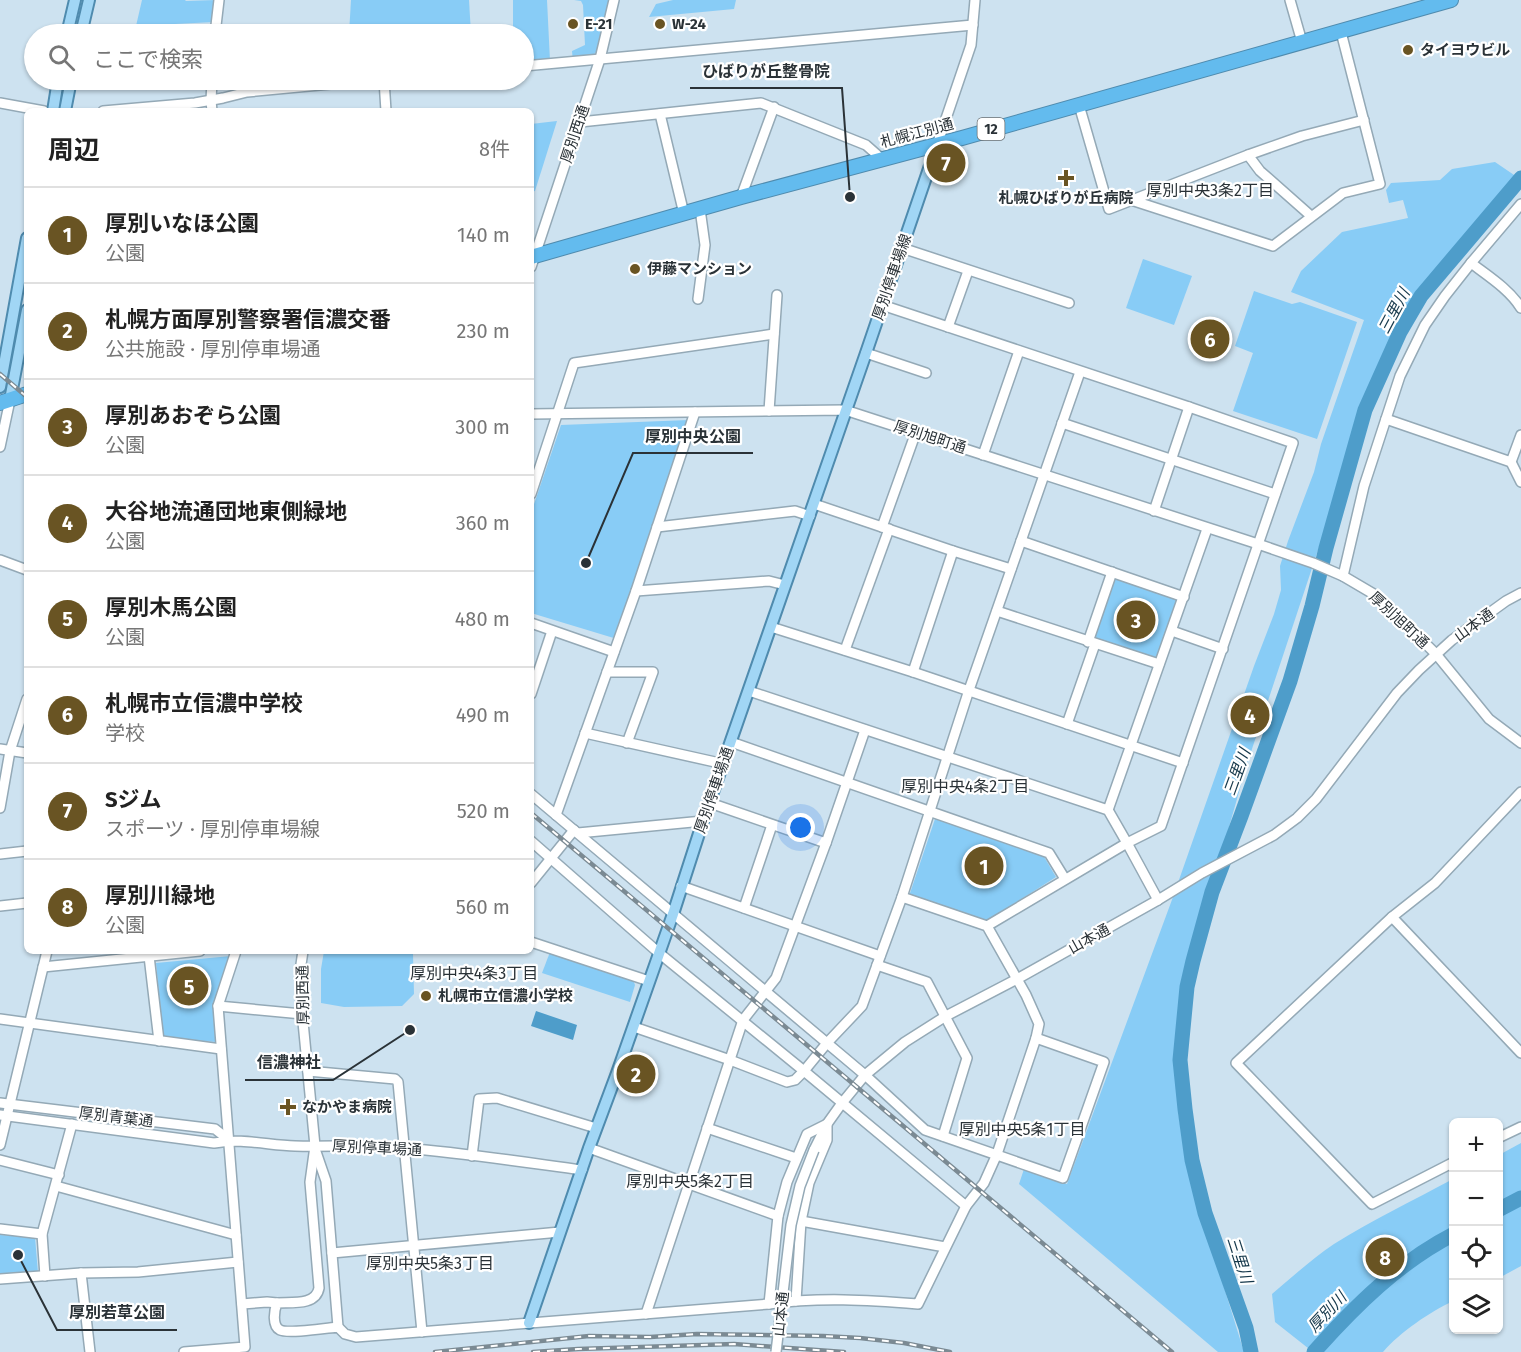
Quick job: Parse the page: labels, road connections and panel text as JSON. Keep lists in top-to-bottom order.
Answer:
{
  "streets": {
    "highway": ["12", "札幌江別通"],
    "main road": ["厚別停車場線", "厚別停車場通"],
    "street": [
      "厚別西通",
      "厚別旭町通",
      "山本通",
      "厚別青葉通"
    ]
  },
  "crossings": [
    ["札幌江別通", "厚別停車場線"],
    ["厚別西通", "厚別停車場通"],
    ["厚別西通", "厚別青葉通"],
    ["厚別停車場線", "厚別旭町通"],
    ["厚別停車場線", "厚別停車場通"],
    ["厚別旭町通", "山本通"],
    ["厚別旭町通", "厚別停車場通"],
    ["厚別停車場通", "厚別青葉通"]
  ],
  "districts": [
    "厚別中央3条2丁目",
    "厚別中央4条2丁目",
    "厚別中央4条3丁目",
    "厚別中央5条1丁目",
    "厚別中央5条2丁目",
    "厚別中央5条3丁目"
  ],
  "water": ["三里川", "厚別川"],
  "places": {
    "other": [
      "E-21",
      "W-24",
      "タイヨウビル",
      "ひばりが丘整骨院",
      "伊藤マンション",
      "厚別中央公園",
      "札幌市立信濃小学校",
      "信濃神社",
      "厚別若草公園"
    ],
    "health": ["札幌ひばりが丘病院", "なかやま病院"]
  },
  "page": {
    "search": "ここで検索",
    "heading": ["周辺", "8件"],
    "pins": [
      "7",
      "6",
      "3",
      "4",
      "1",
      "5",
      "2",
      "8"
    ],
    "list": [
      {
        "mark": "1",
        "name": "厚別いなほ公園",
        "note": "公園",
        "value": "140 m"
      },
      {
        "mark": "2",
        "name": "札幌方面厚別警察署信濃交番",
        "note": "公共施設 · 厚別停車場通",
        "value": "230 m"
      },
      {
        "mark": "3",
        "name": "厚別あおぞら公園",
        "note": "公園",
        "value": "300 m"
      },
      {
        "mark": "4",
        "name": "大谷地流通団地東側緑地",
        "note": "公園",
        "value": "360 m"
      },
      {
        "mark": "5",
        "name": "厚別木馬公園",
        "note": "公園",
        "value": "480 m"
      },
      {
        "mark": "6",
        "name": "札幌市立信濃中学校",
        "note": "学校",
        "value": "490 m"
      },
      {
        "mark": "7",
        "name": "Sジム",
        "note": "スポーツ · 厚別停車場線",
        "value": "520 m"
      },
      {
        "mark": "8",
        "name": "厚別川緑地",
        "note": "公園",
        "value": "560 m"
      }
    ],
    "map_buttons": ["+", "−"]
  }
}
